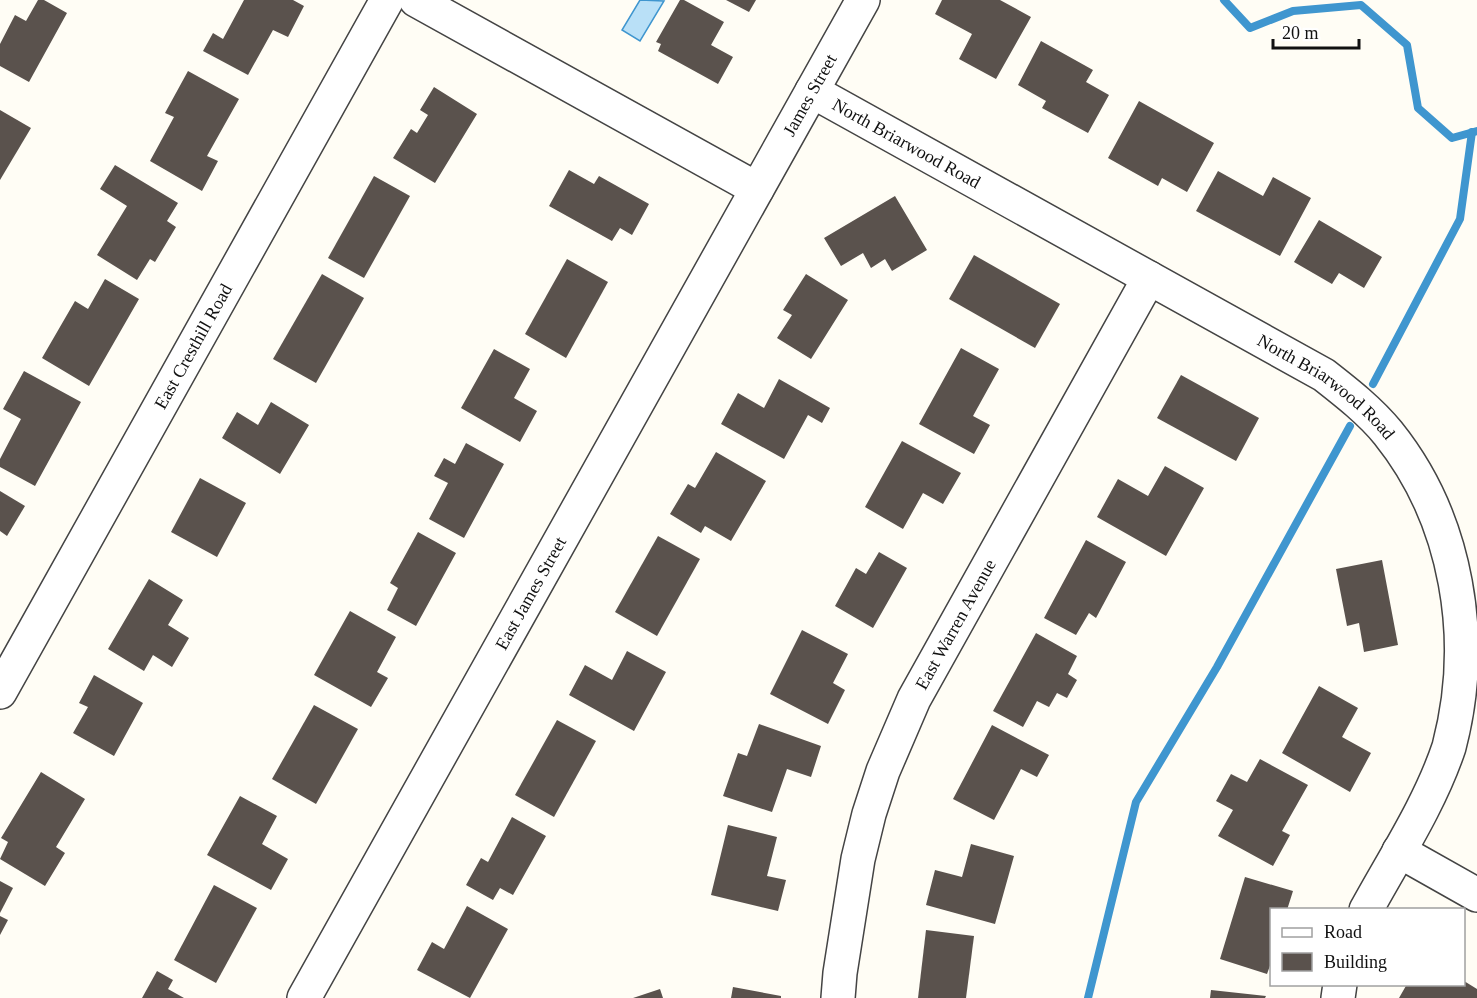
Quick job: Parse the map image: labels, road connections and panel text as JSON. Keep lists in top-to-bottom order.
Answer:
{
  "streets": {
    "street": [
      "James Street",
      "North Briarwood Road",
      "East Cresthill Road",
      "East James Street",
      "East Warren Avenue"
    ]
  },
  "crossings": [
    ["James Street", "North Briarwood Road"],
    ["James Street", "East James Street"],
    ["North Briarwood Road", "East Warren Avenue"]
  ],
  "legend": ["Road", "Building"],
  "scale_bar": "20 m"
}
